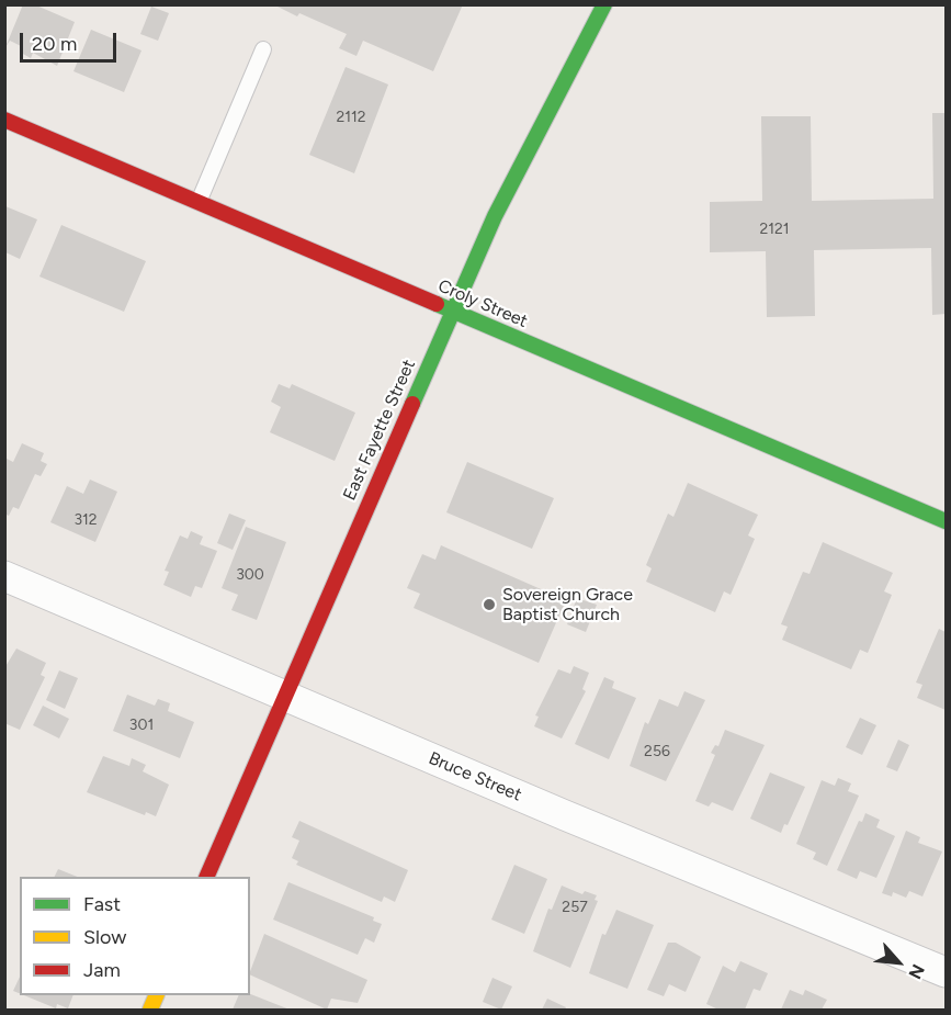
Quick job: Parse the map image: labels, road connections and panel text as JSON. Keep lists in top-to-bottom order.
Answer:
{
  "streets": {
    "street": ["Croly Street", "East Fayette Street", "Bruce Street"]
  },
  "crossings": [
    ["Croly Street", "East Fayette Street"],
    ["East Fayette Street", "Bruce Street"]
  ],
  "places": ["Sovereign Grace Baptist Church"],
  "house_numbers": [
    "2112",
    "2121",
    "312",
    "300",
    "301",
    "256",
    "257"
  ],
  "legend": ["Fast", "Slow", "Jam"],
  "scale_bar": "20 m",
  "north": "bottom right"
}
